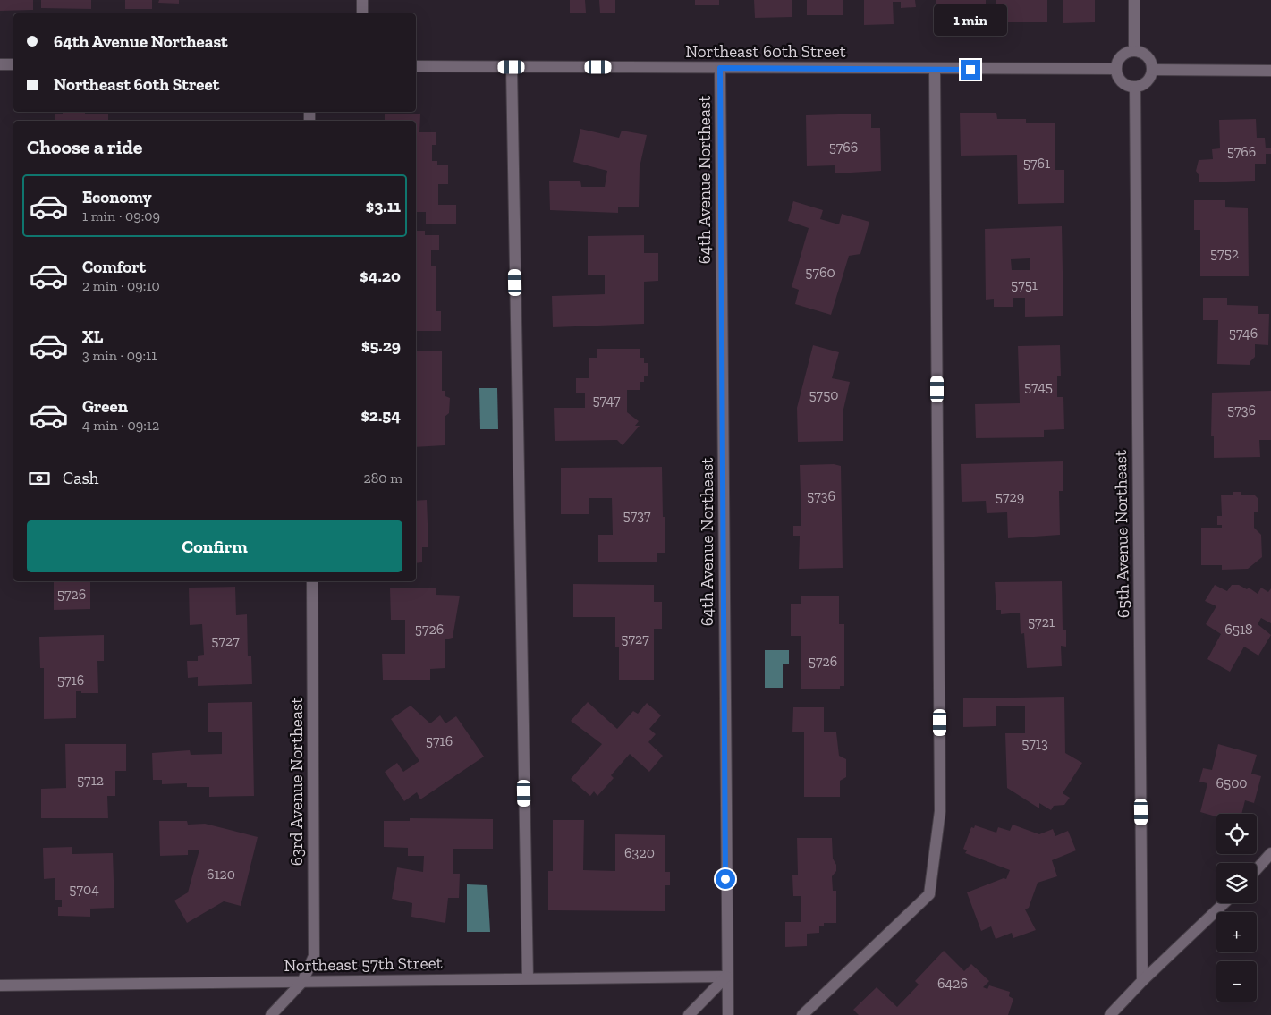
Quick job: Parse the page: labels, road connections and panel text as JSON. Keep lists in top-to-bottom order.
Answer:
{
  "streets": {
    "street": [
      "Northeast 60th Street",
      "64th Avenue Northeast",
      "65th Avenue Northeast",
      "63rd Avenue Northeast",
      "Northeast 57th Street"
    ]
  },
  "crossings": [
    ["Northeast 60th Street", "64th Avenue Northeast"],
    ["Northeast 60th Street", "65th Avenue Northeast"],
    ["64th Avenue Northeast", "Northeast 57th Street"],
    ["63rd Avenue Northeast", "Northeast 57th Street"]
  ],
  "house_numbers": [
    "5766",
    "5766",
    "5761",
    "5752",
    "5760",
    "5751",
    "5746",
    "5745",
    "5750",
    "5747",
    "5736",
    "5736",
    "5729",
    "5737",
    "5726",
    "5721",
    "5726",
    "6518",
    "5727",
    "5727",
    "5726",
    "5716",
    "5716",
    "5713",
    "5712",
    "6500",
    "6320",
    "6120",
    "5704",
    "6426"
  ],
  "page": {
    "bubble": "1 min",
    "banner": ["64th Avenue Northeast", "Northeast 60th Street"],
    "heading": "Choose a ride",
    "list": [
      {
        "name": "Economy",
        "note": "1 min · 09:09",
        "value": "$3.11"
      },
      {
        "name": "Comfort",
        "note": "2 min · 09:10",
        "value": "$4.20"
      },
      {
        "name": "XL",
        "note": "3 min · 09:11",
        "value": "$5.29"
      },
      {
        "name": "Green",
        "note": "4 min · 09:12",
        "value": "$2.54"
      }
    ],
    "pay": ["Cash", "280 m"],
    "buttons": "Confirm",
    "map_buttons": ["+", "−"]
  }
}
